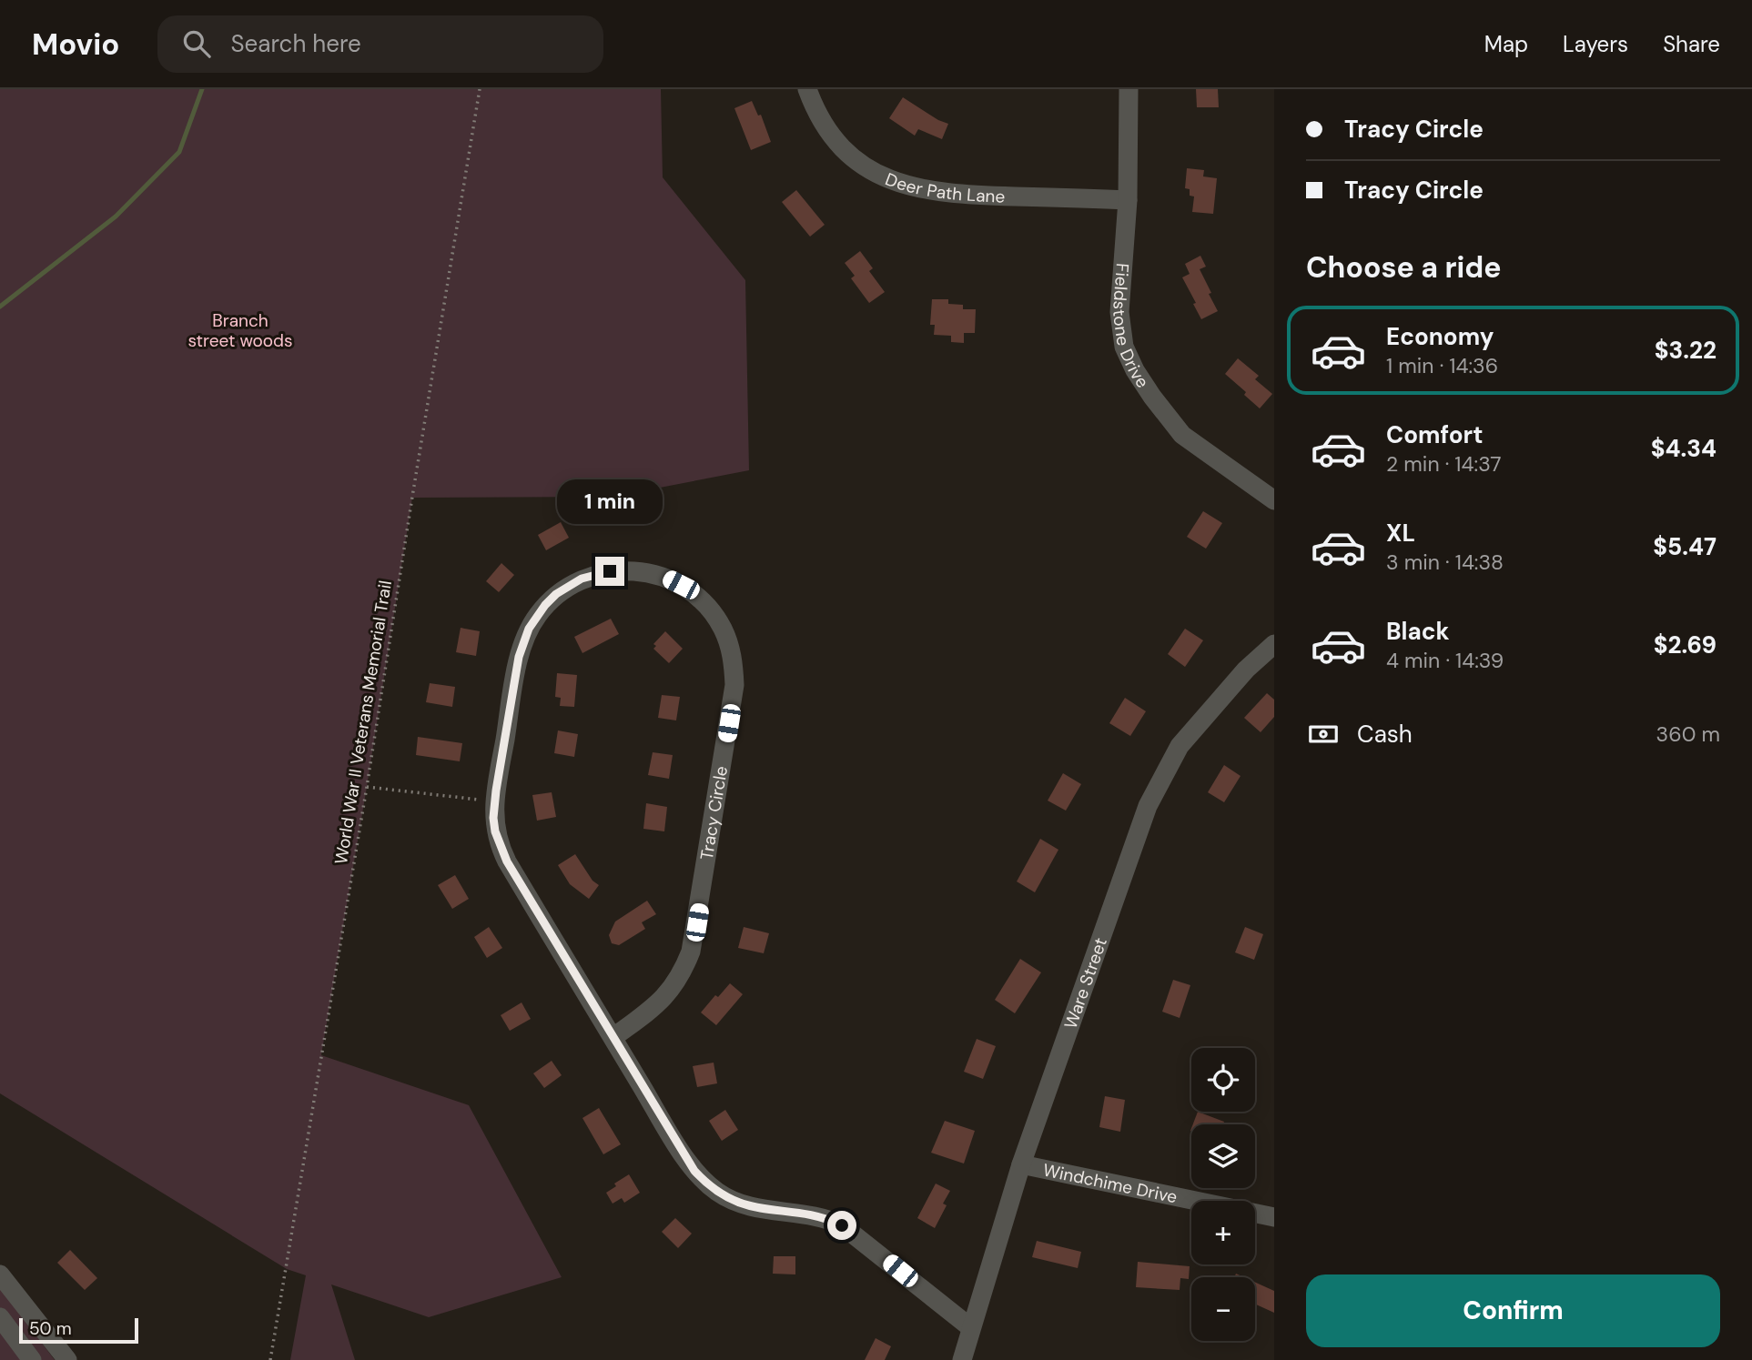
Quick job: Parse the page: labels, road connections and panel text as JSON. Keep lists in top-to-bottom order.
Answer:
{
  "streets": {
    "street": [
      "Deer Path Lane",
      "Fieldstone Drive",
      "Tracy Circle",
      "Ware Street",
      "Windchime Drive"
    ],
    "path": ["World War II Veterans Memorial Trail"]
  },
  "crossings": [
    ["Deer Path Lane", "Fieldstone Drive"],
    ["Tracy Circle", "Ware Street"],
    ["Ware Street", "Windchime Drive"]
  ],
  "parks": ["Branch street woods"],
  "scale_bar": "50 m",
  "page": {
    "header": "Movio",
    "search": "Search here",
    "nav": ["Map", "Layers", "Share"],
    "banner": ["Tracy Circle", "Tracy Circle"],
    "heading": "Choose a ride",
    "list": [
      {
        "name": "Economy",
        "note": "1 min · 14:36",
        "value": "$3.22"
      },
      {
        "name": "Comfort",
        "note": "2 min · 14:37",
        "value": "$4.34"
      },
      {
        "name": "XL",
        "note": "3 min · 14:38",
        "value": "$5.47"
      },
      {
        "name": "Black",
        "note": "4 min · 14:39",
        "value": "$2.69"
      }
    ],
    "bubble": "1 min",
    "pay": ["Cash", "360 m"],
    "map_buttons": ["+", "−"],
    "buttons": "Confirm",
    "scale": "50 m"
  }
}
